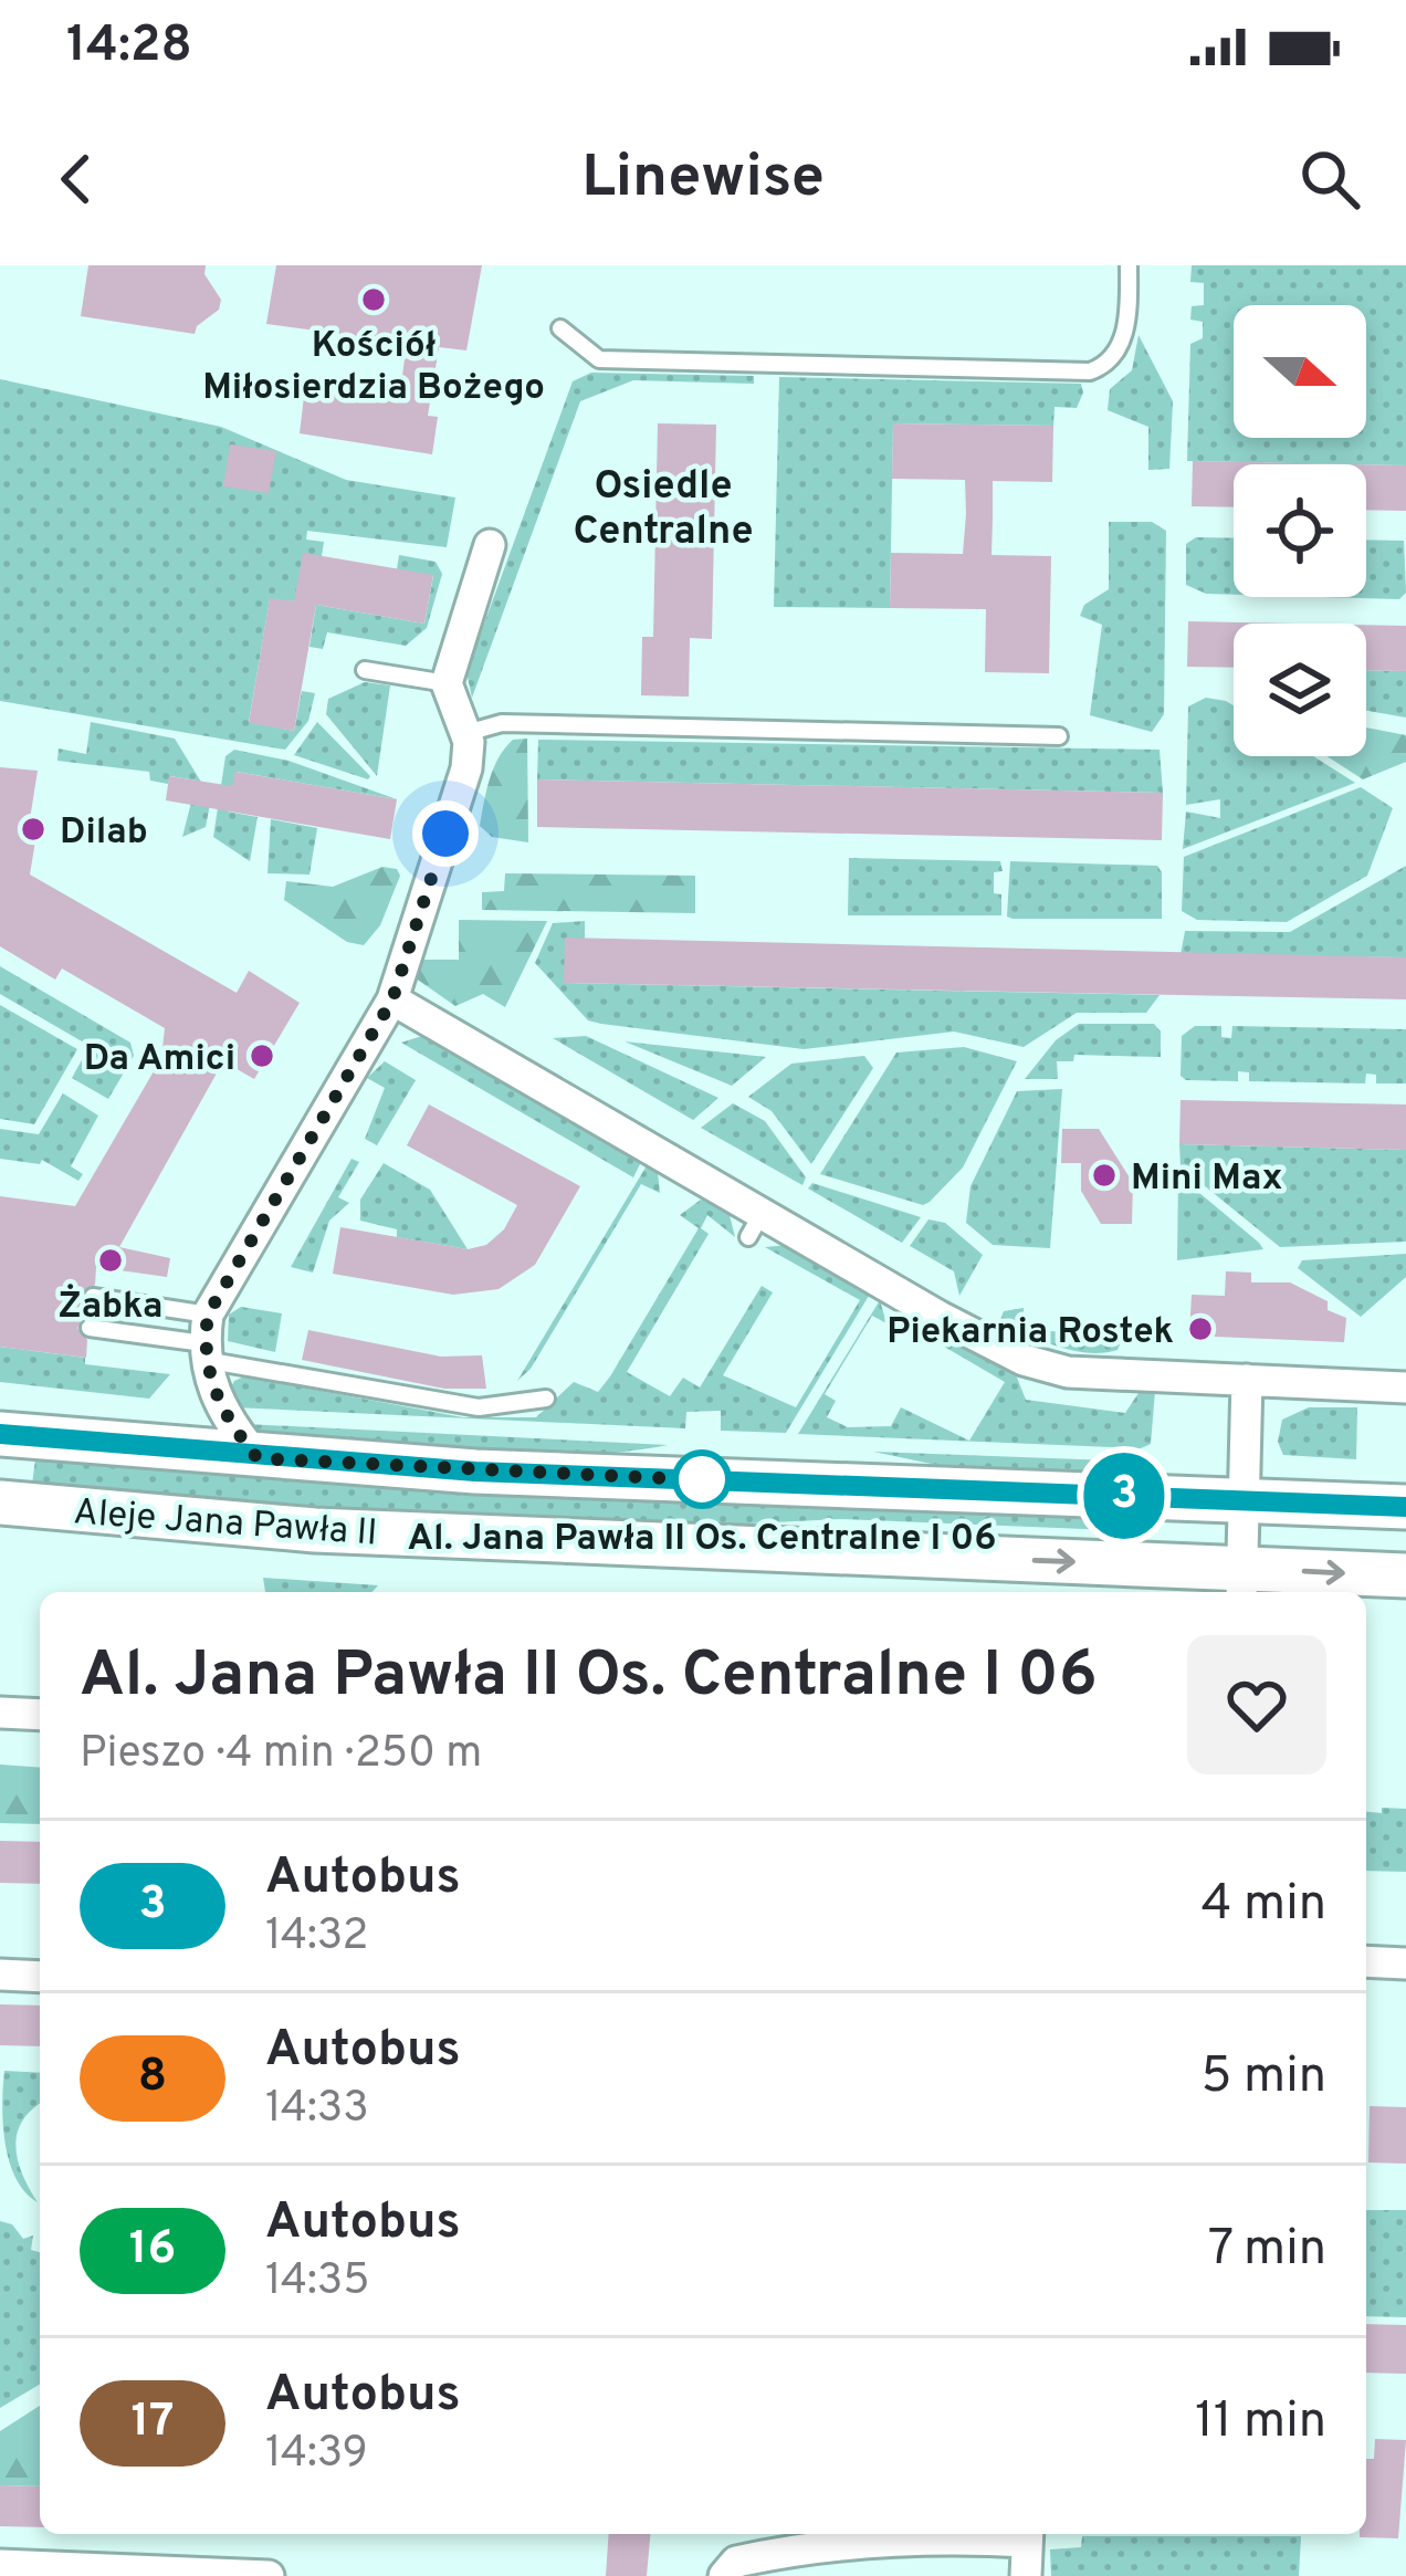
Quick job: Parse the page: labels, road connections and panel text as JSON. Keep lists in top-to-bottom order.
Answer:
{
  "streets": {
    "main road": ["Aleje Jana Pawła II"]
  },
  "districts": ["Osiedle Centralne"],
  "places": [
    "Kościół Miłosierdzia Bożego",
    "Dilab",
    "Da Amici",
    "Mini Max",
    "Żabka",
    "Piekarnia Rostek",
    "Al. Jana Pawła II Os. Centralne I 06"
  ],
  "lines": ["bus line 3"],
  "north": "right",
  "page": {
    "status": "14:28",
    "header": "Linewise",
    "on_map": "3",
    "heading": ["Al. Jana Pawła II Os. Centralne I 06", "Pieszo · 4 min · 250 m"],
    "list": [
      {
        "mark": "3",
        "name": "Autobus",
        "note": "14:32",
        "value": "4 min"
      },
      {
        "mark": "8",
        "name": "Autobus",
        "note": "14:33",
        "value": "5 min"
      },
      {
        "mark": "16",
        "name": "Autobus",
        "note": "14:35",
        "value": "7 min"
      },
      {
        "mark": "17",
        "name": "Autobus",
        "note": "14:39",
        "value": "11 min"
      }
    ]
  }
}
